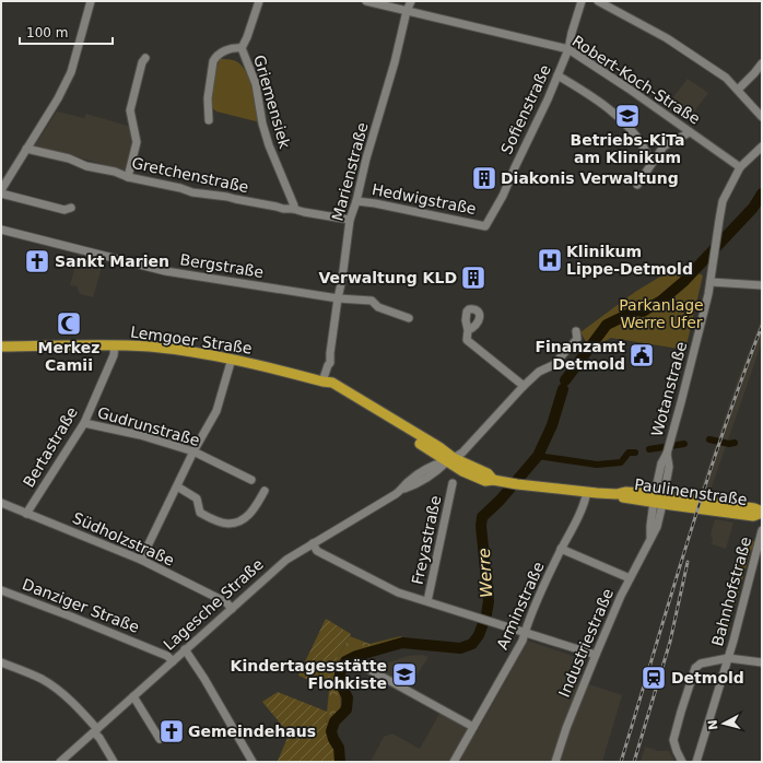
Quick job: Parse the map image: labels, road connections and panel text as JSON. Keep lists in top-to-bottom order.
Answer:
{
  "streets": {
    "main road": ["Lemgoer Straße", "Paulinenstraße"],
    "street": [
      "Robert-Koch-Straße",
      "Griemensiek",
      "Sofienstraße",
      "Marienstraße",
      "Gretchenstraße",
      "Hedwigstraße",
      "Bergstraße",
      "Wotanstraße",
      "Gudrunstraße",
      "Bertastraße",
      "Südholzstraße",
      "Freyastraße",
      "Bahnhofstraße",
      "Lagesche Straße",
      "Danziger Straße",
      "Arminstraße",
      "Industriestraße"
    ]
  },
  "crossings": [
    ["Robert-Koch-Straße", "Sofienstraße"],
    ["Robert-Koch-Straße", "Marienstraße"],
    ["Robert-Koch-Straße", "Wotanstraße"],
    ["Griemensiek", "Gretchenstraße"],
    ["Sofienstraße", "Hedwigstraße"],
    ["Marienstraße", "Gretchenstraße"],
    ["Marienstraße", "Hedwigstraße"],
    ["Marienstraße", "Bergstraße"],
    ["Marienstraße", "Lemgoer Straße"],
    ["Lemgoer Straße", "Bertastraße"],
    ["Lemgoer Straße", "Paulinenstraße"],
    ["Lemgoer Straße", "Lagesche Straße"],
    ["Wotanstraße", "Paulinenstraße"],
    ["Wotanstraße", "Industriestraße"],
    ["Gudrunstraße", "Bertastraße"],
    ["Bertastraße", "Südholzstraße"],
    ["Paulinenstraße", "Lagesche Straße"],
    ["Paulinenstraße", "Arminstraße"],
    ["Paulinenstraße", "Industriestraße"],
    ["Südholzstraße", "Lagesche Straße"],
    ["Lagesche Straße", "Danziger Straße"]
  ],
  "water": ["Werre"],
  "parks": ["Parkanlage Werre Ufer"],
  "places": {
    "school or university": ["Betriebs-KiTa am Klinikum", "Kindertagesstätte Flohkiste"],
    "building": ["Diakonis Verwaltung", "Verwaltung KLD"],
    "hospital": ["Klinikum Lippe-Detmold"],
    "church": ["Sankt Marien", "Gemeindehaus"],
    "mosque": ["Merkez Camii"],
    "public building": ["Finanzamt Detmold"],
    "station": ["Detmold"]
  },
  "scale_bar": "100 m",
  "north": "left"
}
